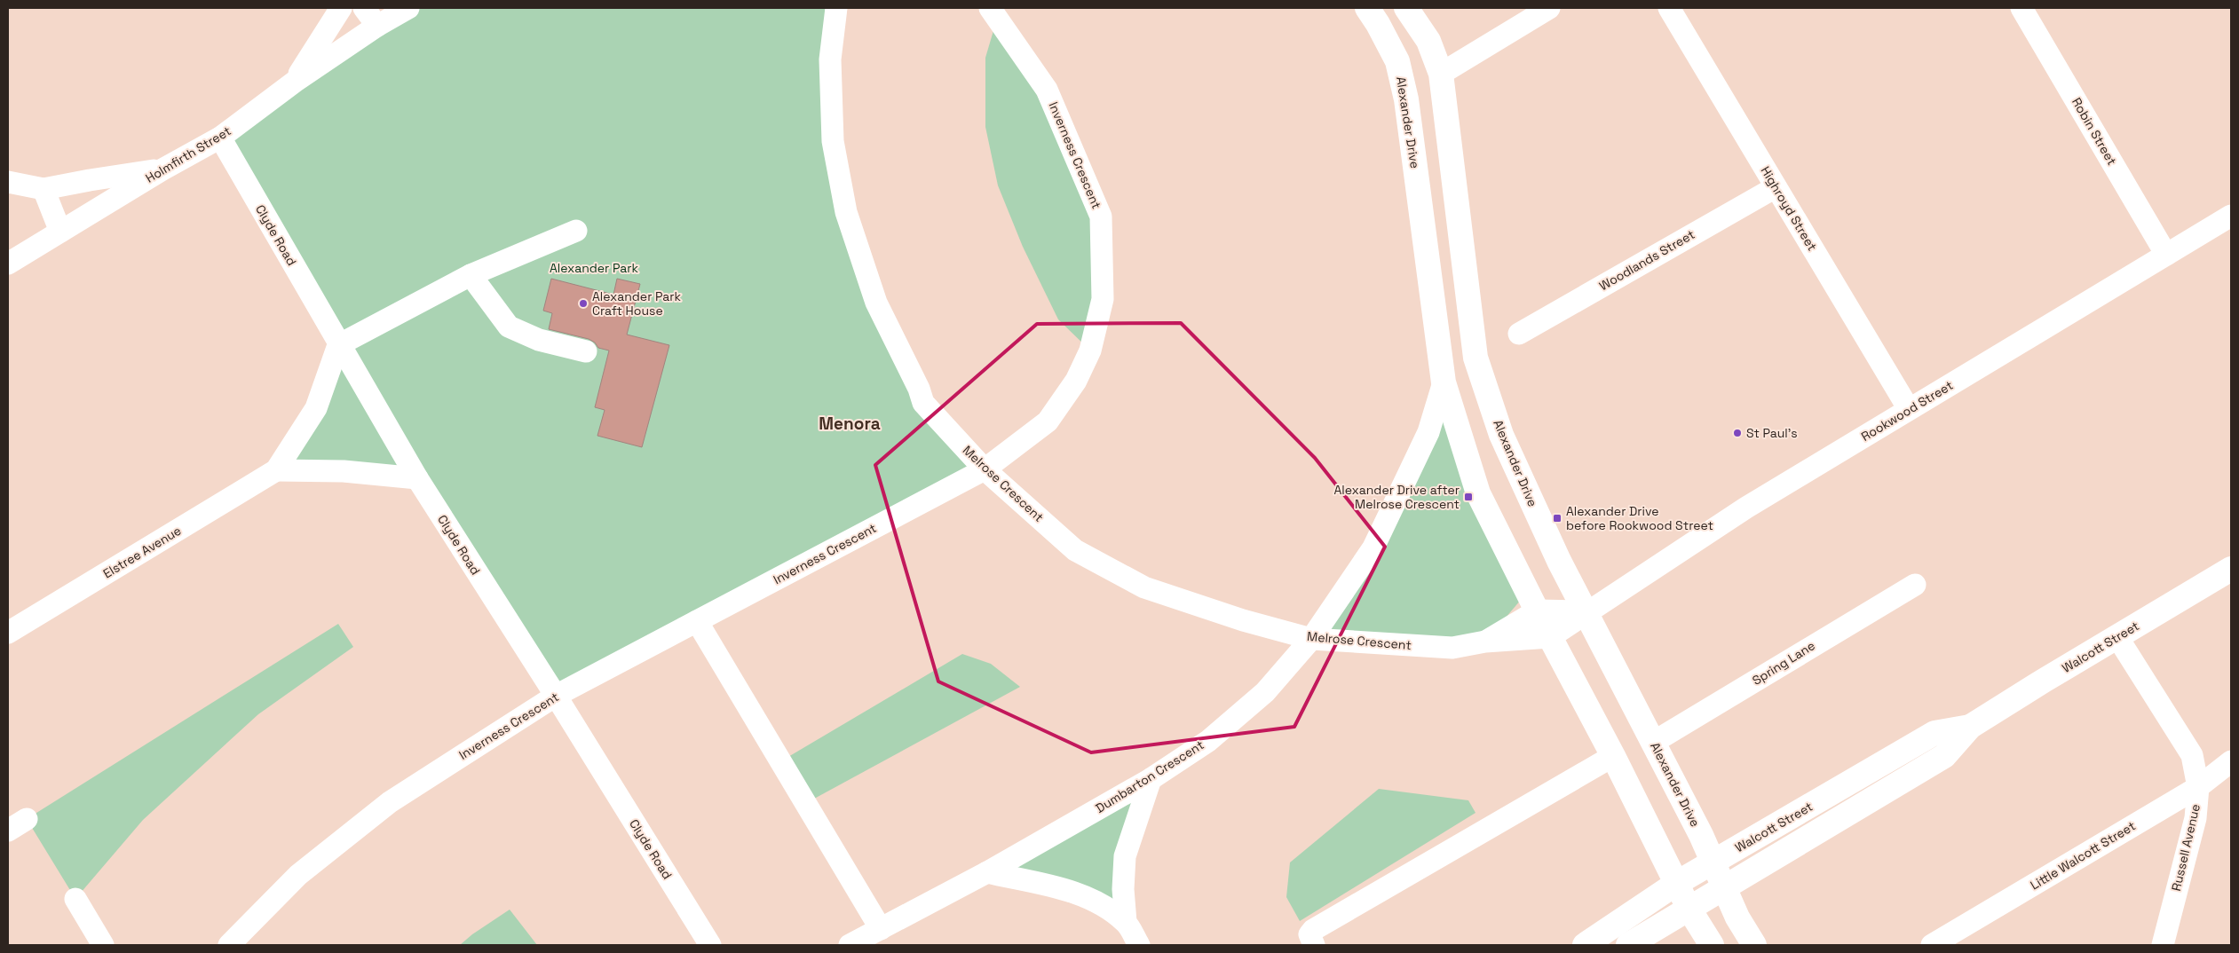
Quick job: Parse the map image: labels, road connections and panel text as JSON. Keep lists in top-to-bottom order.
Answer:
{
  "streets": {
    "main road": ["Alexander Drive", "Walcott Street"],
    "street": [
      "Robin Street",
      "Holmfirth Street",
      "Inverness Crescent",
      "Highroyd Street",
      "Clyde Road",
      "Woodlands Street",
      "Rookwood Street",
      "Melrose Crescent",
      "Elstree Avenue",
      "Spring Lane",
      "Dumbarton Crescent",
      "Russell Avenue",
      "Little Walcott Street"
    ]
  },
  "crossings": [
    ["Alexander Drive", "Rookwood Street"],
    ["Alexander Drive", "Melrose Crescent"],
    ["Alexander Drive", "Walcott Street"],
    ["Alexander Drive", "Spring Lane"],
    ["Alexander Drive", "Dumbarton Crescent"],
    ["Robin Street", "Rookwood Street"],
    ["Holmfirth Street", "Clyde Road"],
    ["Inverness Crescent", "Clyde Road"],
    ["Inverness Crescent", "Melrose Crescent"],
    ["Highroyd Street", "Woodlands Street"],
    ["Highroyd Street", "Rookwood Street"],
    ["Clyde Road", "Elstree Avenue"],
    ["Melrose Crescent", "Dumbarton Crescent"],
    ["Walcott Street", "Russell Avenue"],
    ["Russell Avenue", "Little Walcott Street"]
  ],
  "districts": ["Menora"],
  "parks": ["Alexander Park"],
  "places": {
    "other": ["Alexander Park Craft House", "St Paul's"],
    "transit": ["Alexander Drive after Melrose Crescent", "Alexander Drive before Rookwood Street"]
  }
}
